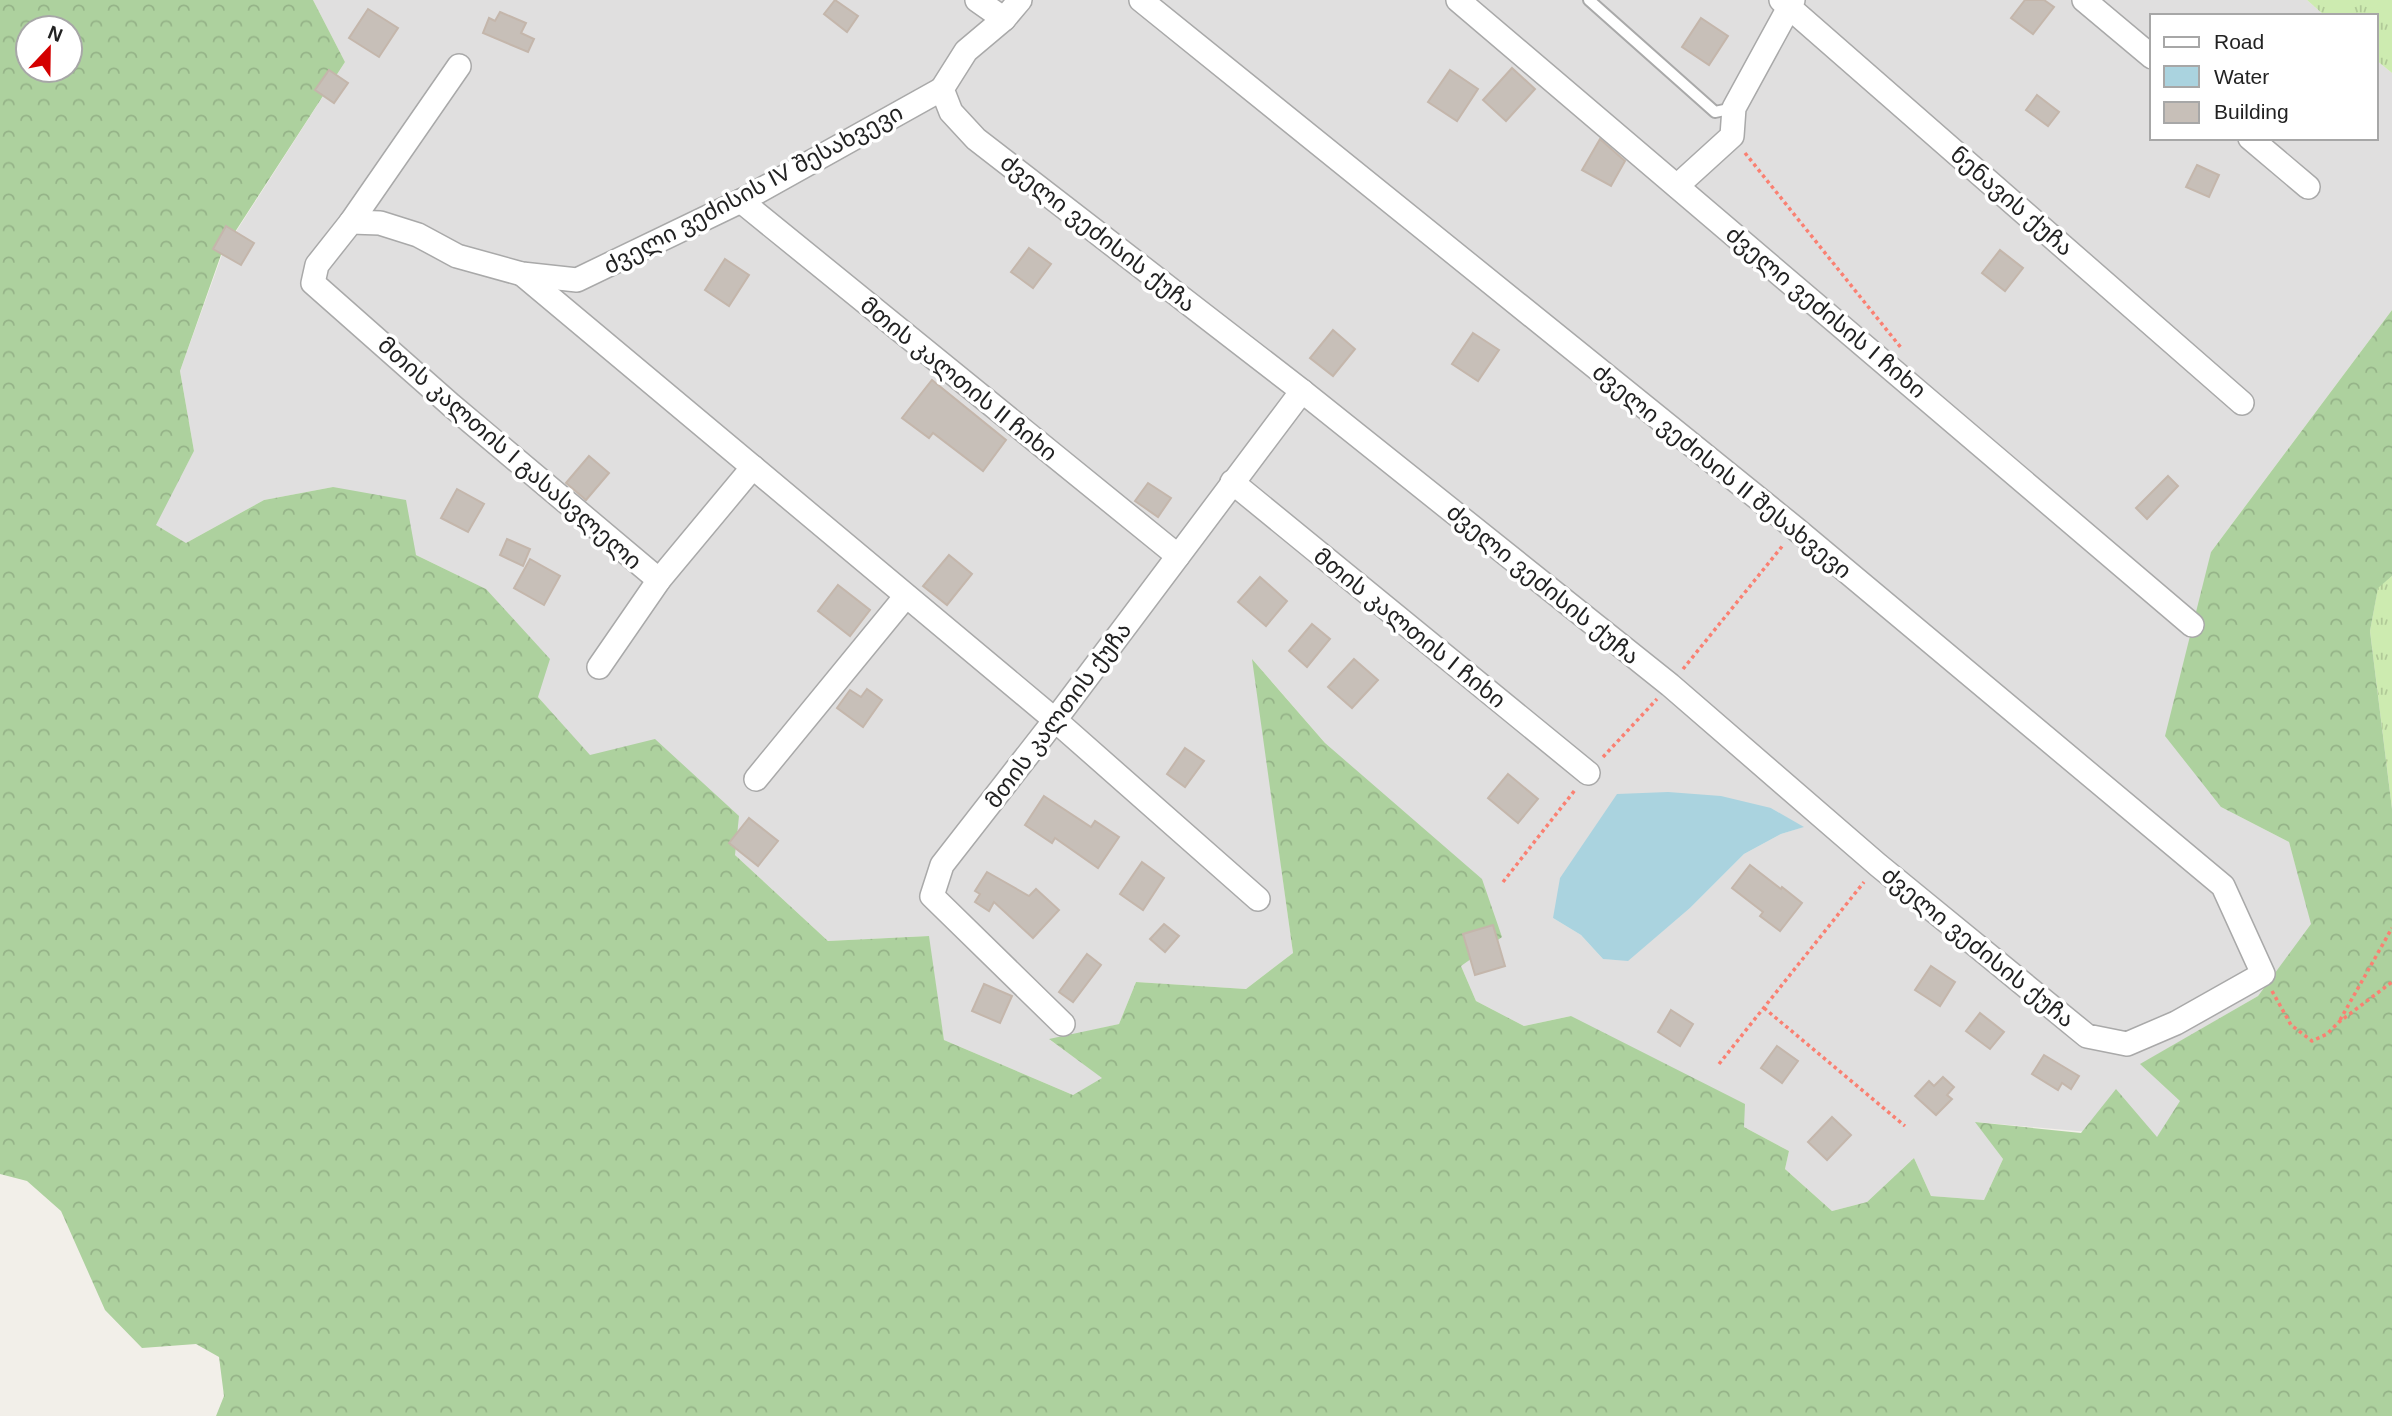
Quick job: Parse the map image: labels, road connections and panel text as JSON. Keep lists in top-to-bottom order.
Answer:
{
  "streets": {
    "street": [
      "ძველი ვეძისის IV შესახვევი",
      "ნენავის ქუჩა",
      "ძველი ვეძისის ქუჩა",
      "ძველი ვეძისის I ჩიხი",
      "მთის კალთის II ჩიხი",
      "მთის კალთის I გასასვლელი",
      "ძველი ვეძისის II შესახვევი",
      "მთის კალთის I ჩიხი",
      "მთის კალთის ქუჩა"
    ]
  },
  "crossings": [
    ["ძველი ვეძისის IV შესახვევი", "ძველი ვეძისის ქუჩა"],
    ["ძველი ვეძისის IV შესახვევი", "მთის კალთის II ჩიხი"],
    ["ძველი ვეძისის IV შესახვევი", "მთის კალთის I გასასვლელი"],
    ["ძველი ვეძისის ქუჩა", "ძველი ვეძისის II შესახვევი"],
    ["ძველი ვეძისის ქუჩა", "მთის კალთის ქუჩა"],
    ["მთის კალთის II ჩიხი", "მთის კალთის ქუჩა"],
    ["მთის კალთის I ჩიხი", "მთის კალთის ქუჩა"]
  ],
  "legend": ["Road", "Water", "Building"],
  "north": "top"
}
